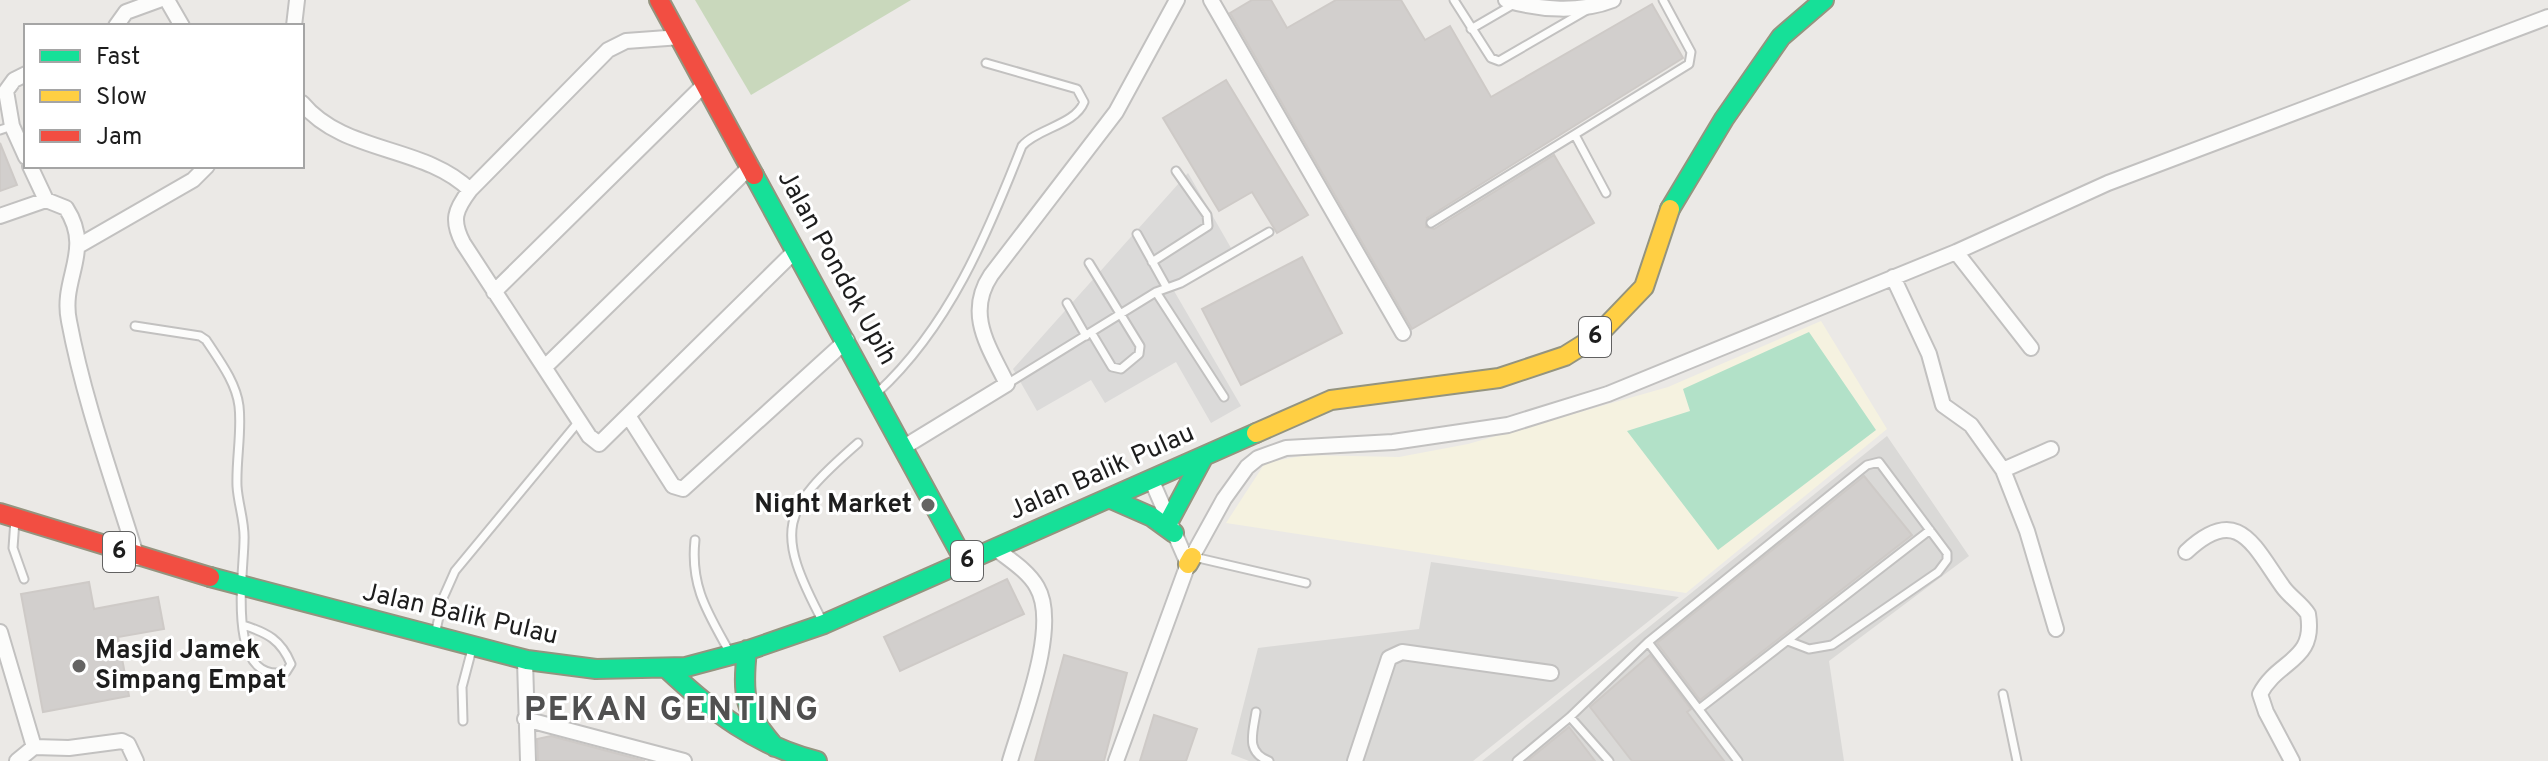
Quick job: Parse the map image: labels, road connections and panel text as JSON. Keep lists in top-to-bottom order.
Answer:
{
  "streets": {
    "main road": ["Jalan Pondok Upih", "6", "Jalan Balik Pulau"]
  },
  "crossings": [
    ["Jalan Pondok Upih", "Jalan Balik Pulau"]
  ],
  "districts": ["PEKAN GENTING"],
  "places": ["Night Market", "Masjid Jamek Simpang Empat"],
  "legend": ["Fast", "Slow", "Jam"]
}
